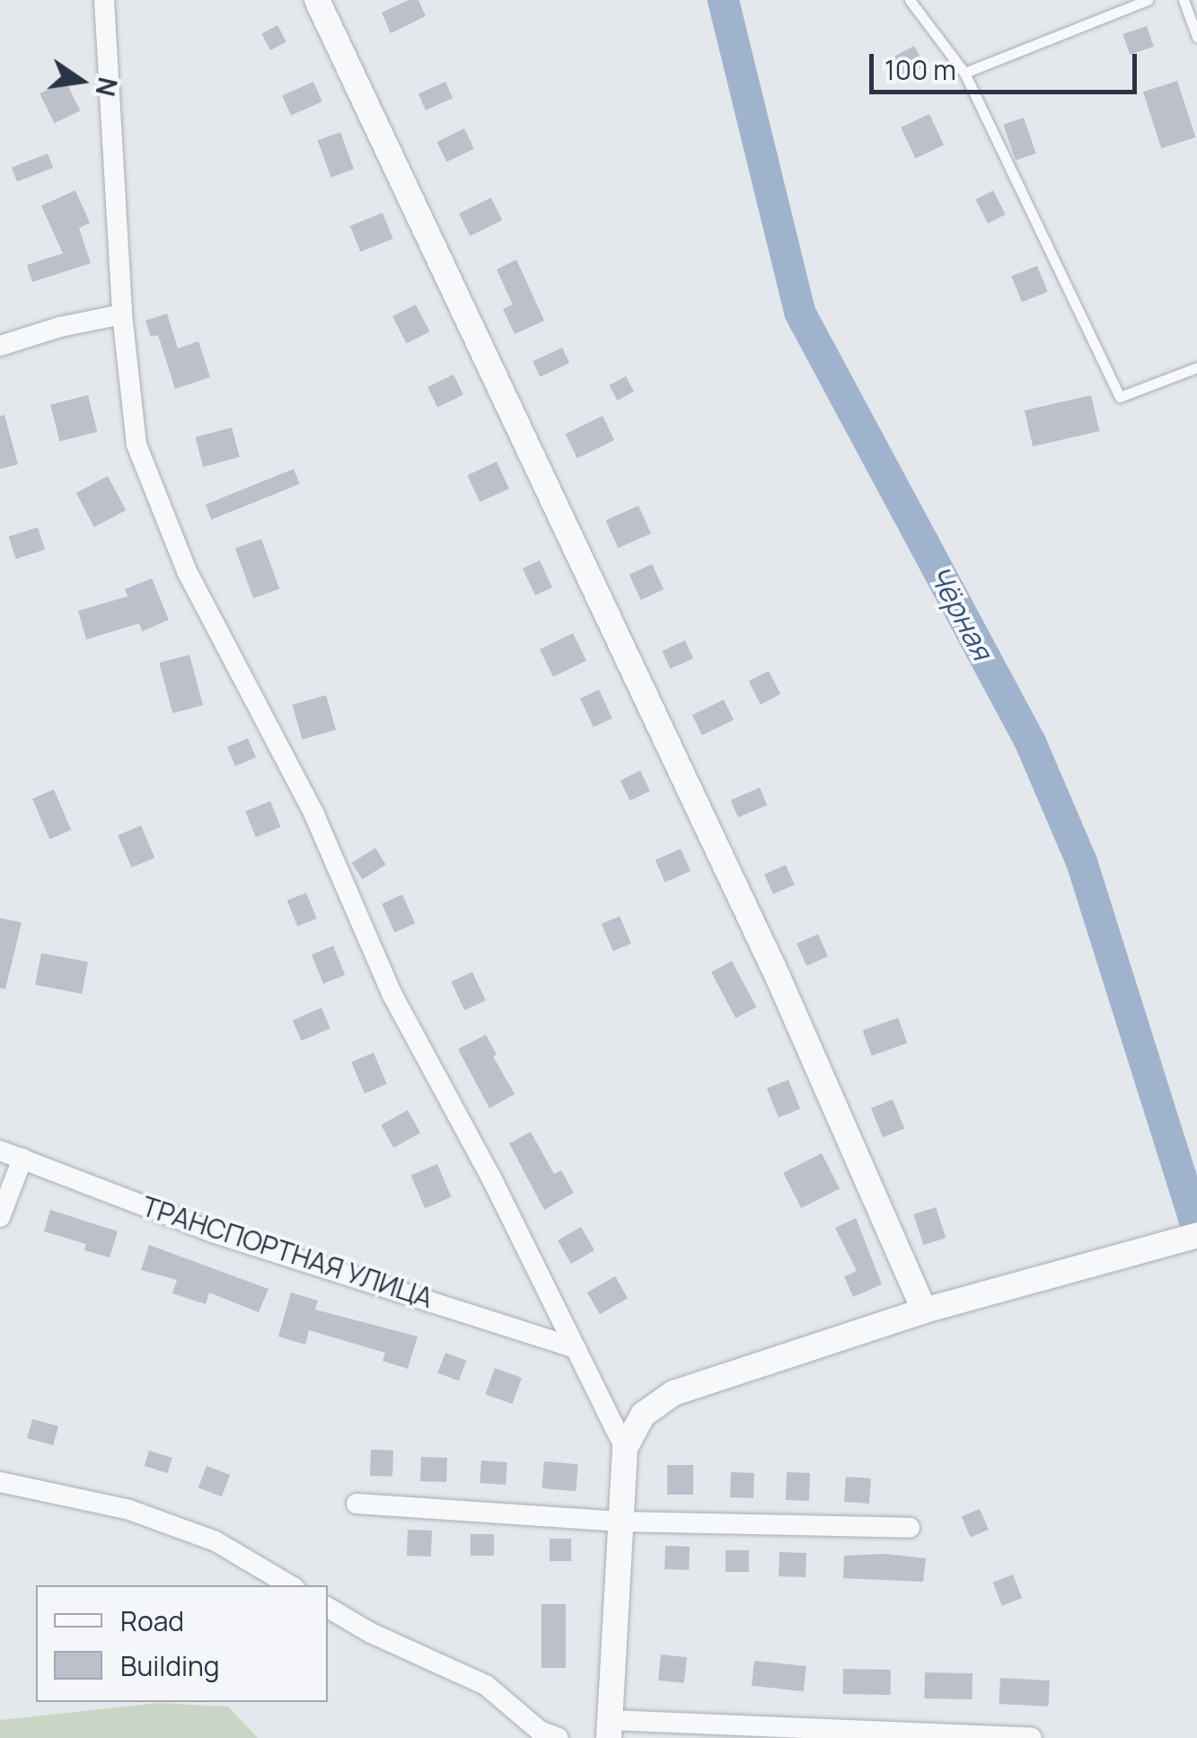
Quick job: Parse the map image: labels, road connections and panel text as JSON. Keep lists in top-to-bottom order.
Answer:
{
  "streets": {
    "street": ["ТРАНСПОРТНАЯ УЛИЦА"]
  },
  "water": ["Чёрная"],
  "legend": ["Road", "Building"],
  "scale_bar": "100 m",
  "north": "right"
}
